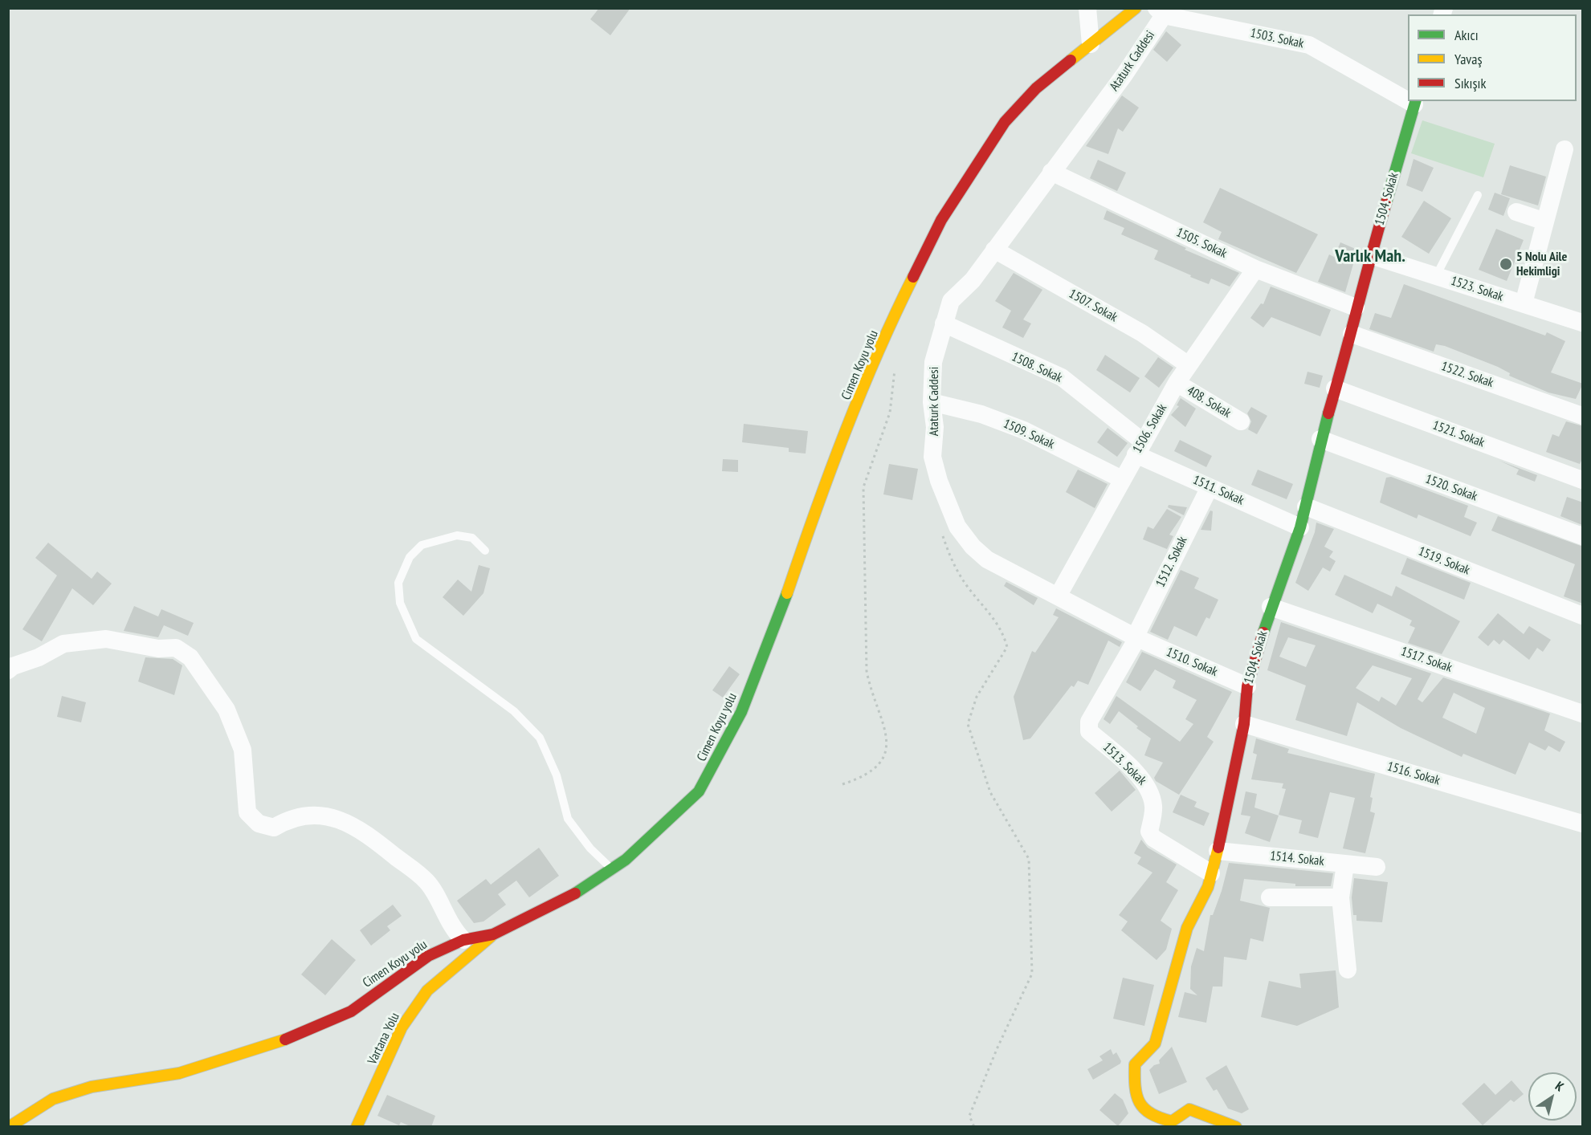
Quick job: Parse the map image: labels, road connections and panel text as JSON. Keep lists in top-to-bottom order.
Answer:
{
  "streets": {
    "street": [
      "1503. Sokak",
      "Ataturk Caddesi",
      "1504. Sokak",
      "1505. Sokak",
      "1523. Sokak",
      "1507. Sokak",
      "Cimen Koyu yolu",
      "1508. Sokak",
      "1522. Sokak",
      "408. Sokak",
      "1506. Sokak",
      "1509. Sokak",
      "1521. Sokak",
      "1520. Sokak",
      "1511. Sokak",
      "1519. Sokak",
      "1512. Sokak",
      "1517. Sokak",
      "1510. Sokak",
      "1513. Sokak",
      "1516. Sokak",
      "1514. Sokak",
      "Vartana Yolu"
    ]
  },
  "crossings": [
    ["1503. Sokak", "Ataturk Caddesi"],
    ["Ataturk Caddesi", "1505. Sokak"],
    ["Ataturk Caddesi", "1507. Sokak"],
    ["Ataturk Caddesi", "1508. Sokak"],
    ["Ataturk Caddesi", "1506. Sokak"],
    ["Ataturk Caddesi", "1509. Sokak"],
    ["Ataturk Caddesi", "1512. Sokak"],
    ["Ataturk Caddesi", "1510. Sokak"],
    ["Ataturk Caddesi", "1513. Sokak"],
    ["1504. Sokak", "1505. Sokak"],
    ["1504. Sokak", "1523. Sokak"],
    ["1504. Sokak", "1522. Sokak"],
    ["1504. Sokak", "1521. Sokak"],
    ["1504. Sokak", "1520. Sokak"],
    ["1504. Sokak", "1511. Sokak"],
    ["1504. Sokak", "1519. Sokak"],
    ["1504. Sokak", "1517. Sokak"],
    ["1504. Sokak", "1510. Sokak"],
    ["1504. Sokak", "1513. Sokak"],
    ["1504. Sokak", "1516. Sokak"],
    ["1504. Sokak", "1514. Sokak"],
    ["1505. Sokak", "1506. Sokak"],
    ["1507. Sokak", "1506. Sokak"],
    ["Cimen Koyu yolu", "Vartana Yolu"],
    ["1508. Sokak", "1506. Sokak"],
    ["1508. Sokak", "1511. Sokak"],
    ["408. Sokak", "1506. Sokak"],
    ["1506. Sokak", "1509. Sokak"],
    ["1506. Sokak", "1511. Sokak"],
    ["1511. Sokak", "1512. Sokak"],
    ["1512. Sokak", "1510. Sokak"],
    ["1512. Sokak", "1513. Sokak"],
    ["1510. Sokak", "1513. Sokak"]
  ],
  "districts": ["Varlık Mah."],
  "places": ["5 Nolu Aile Hekimligi"],
  "legend": ["Akıcı", "Yavaş", "Sıkışık"],
  "north": "top right"
}
